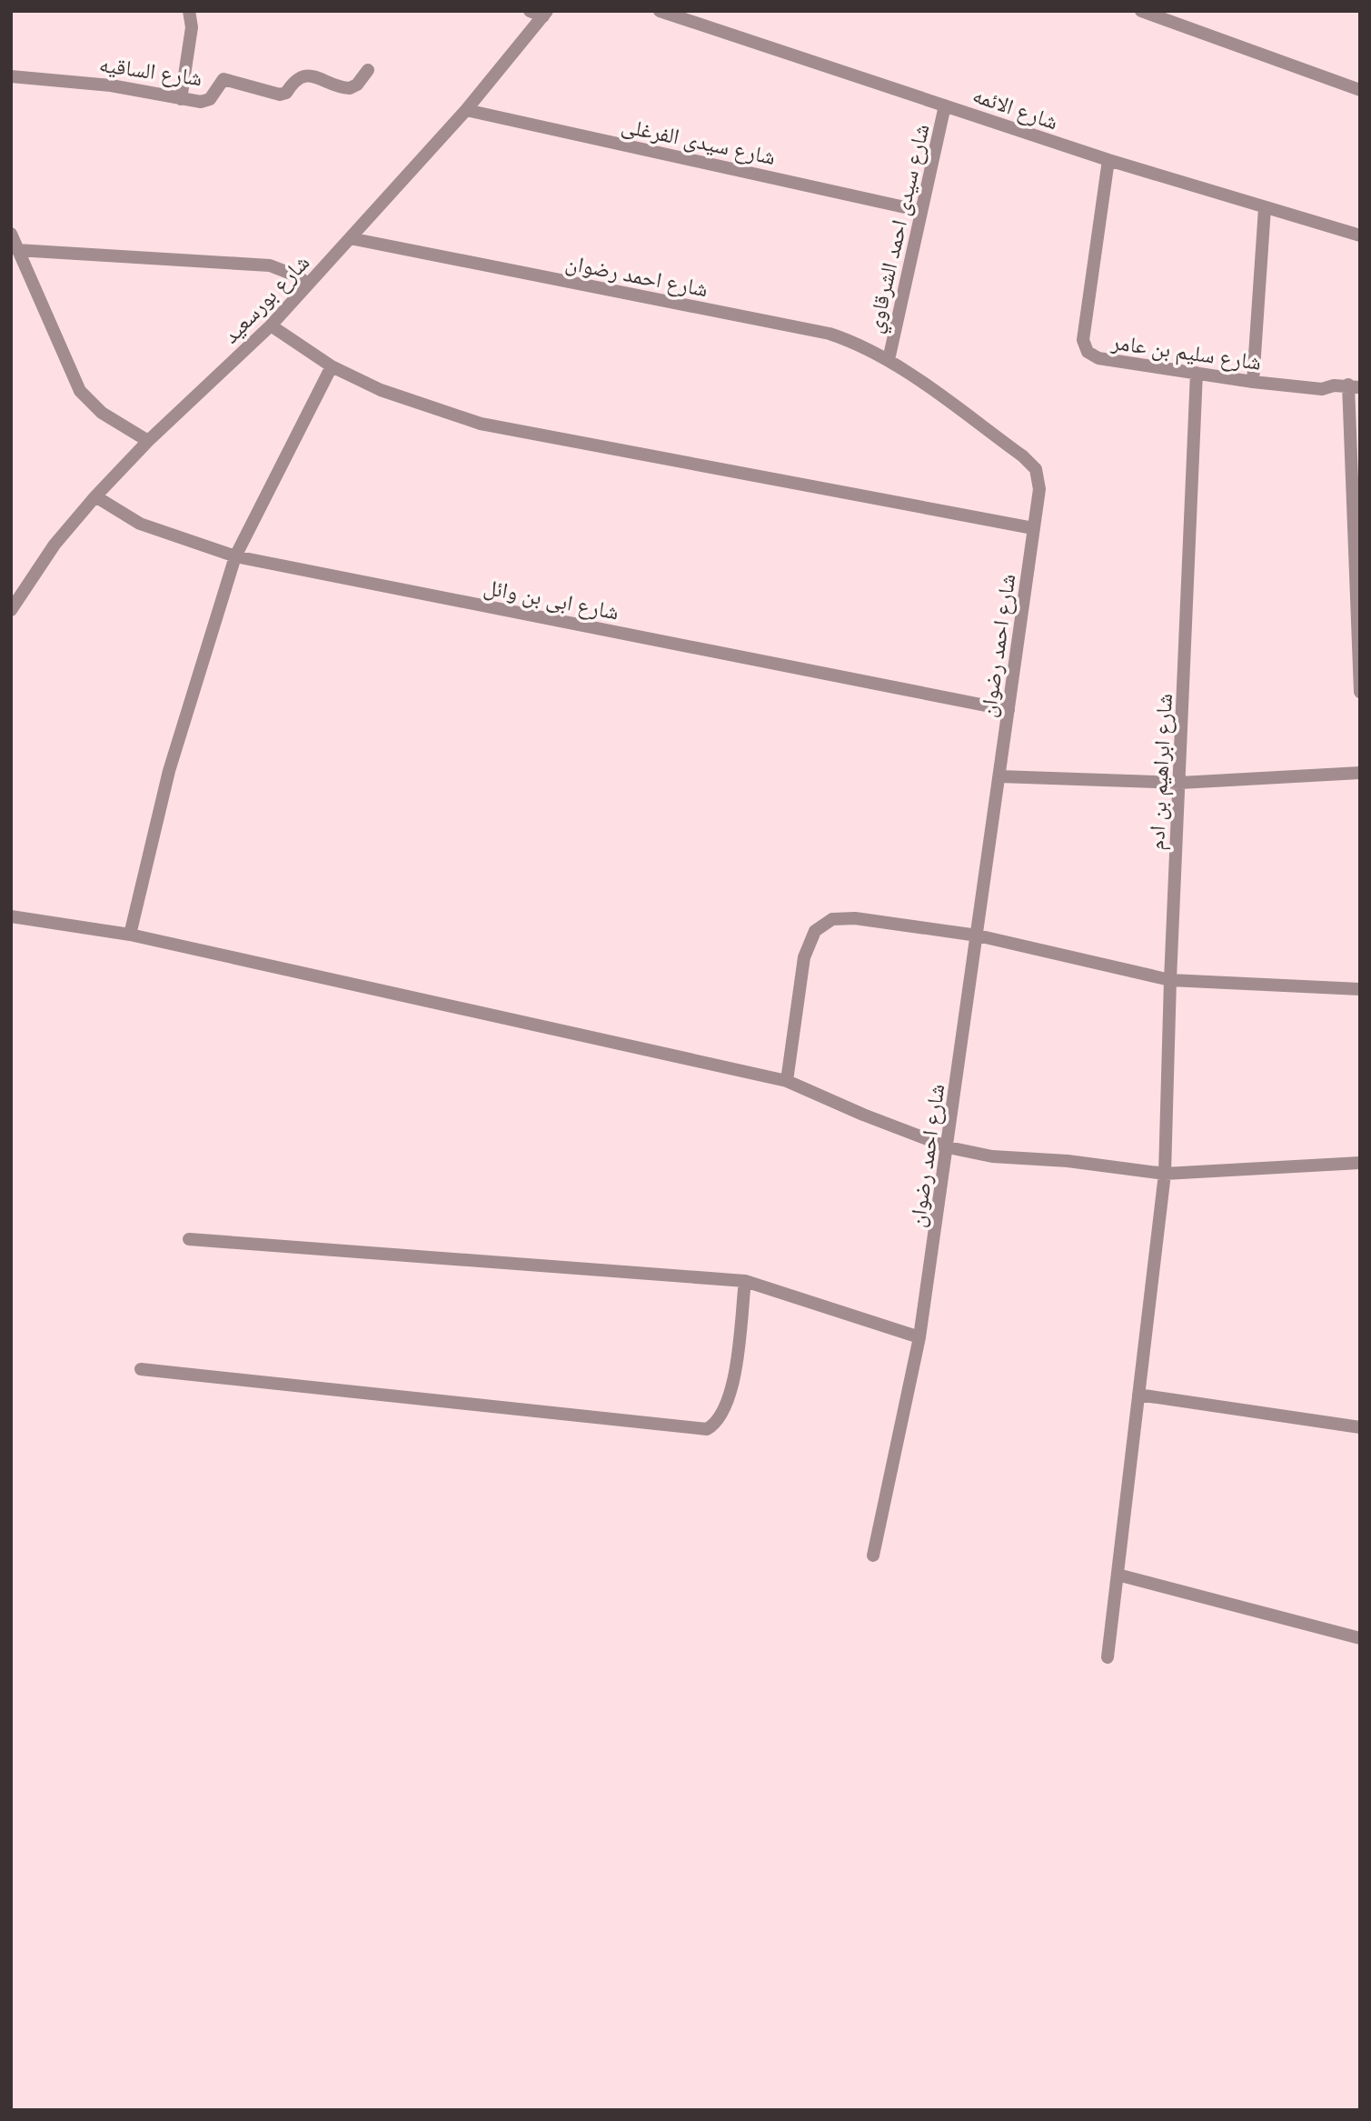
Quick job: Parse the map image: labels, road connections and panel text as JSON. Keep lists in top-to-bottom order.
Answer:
{
  "streets": {
    "street": [
      "شارع الساقيه",
      "شارع الائمه",
      "شارع سيدى الفرغلى",
      "شارع سيدى احمد الشرقاوي",
      "شارع احمد رضوان",
      "شارع بورسعيد",
      "شارع سليم بن عامر",
      "شارع ابى بن وائل",
      "شارع ابراهيم بن ادم"
    ]
  },
  "crossings": [
    ["شارع الائمه", "شارع سيدى احمد الشرقاوي"],
    ["شارع الائمه", "شارع سليم بن عامر"],
    ["شارع سيدى الفرغلى", "شارع سيدى احمد الشرقاوي"],
    ["شارع سيدى الفرغلى", "شارع بورسعيد"],
    ["شارع سيدى احمد الشرقاوي", "شارع احمد رضوان"],
    ["شارع احمد رضوان", "شارع بورسعيد"],
    ["شارع احمد رضوان", "شارع ابى بن وائل"],
    ["شارع بورسعيد", "شارع ابى بن وائل"],
    ["شارع سليم بن عامر", "شارع ابراهيم بن ادم"]
  ]
}
